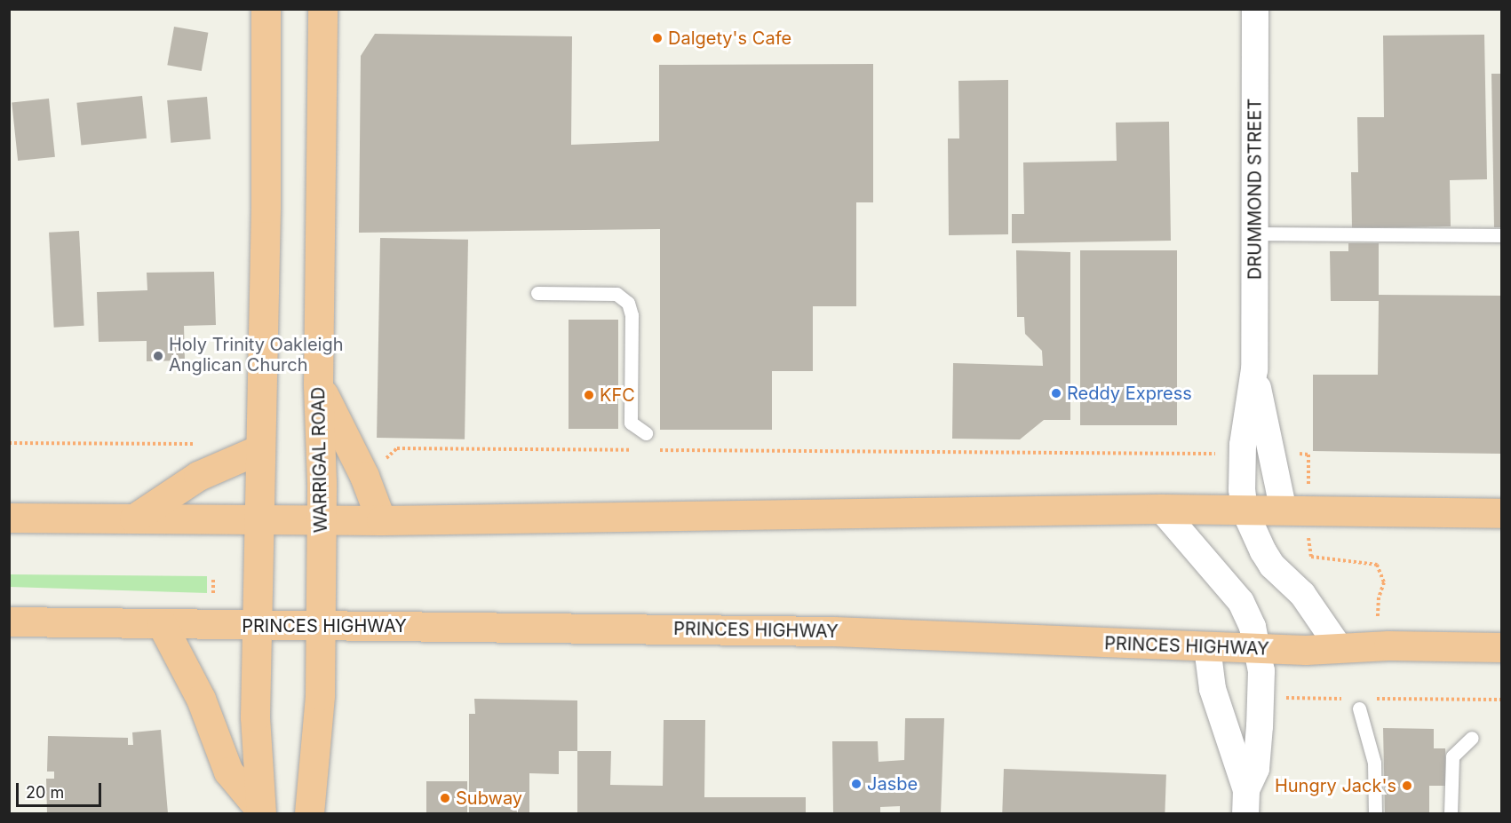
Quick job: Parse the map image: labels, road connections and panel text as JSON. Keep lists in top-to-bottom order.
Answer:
{
  "streets": {
    "highway": ["WARRIGAL ROAD", "PRINCES HIGHWAY"],
    "street": ["DRUMMOND STREET"]
  },
  "crossings": [
    ["DRUMMOND STREET", "PRINCES HIGHWAY"],
    ["WARRIGAL ROAD", "PRINCES HIGHWAY"]
  ],
  "places": [
    "Dalgety's Cafe",
    "Holy Trinity Oakleigh Anglican Church",
    "Reddy Express",
    "KFC",
    "Jasbe",
    "Hungry Jack's",
    "Subway"
  ],
  "scale_bar": "20 m"
}
